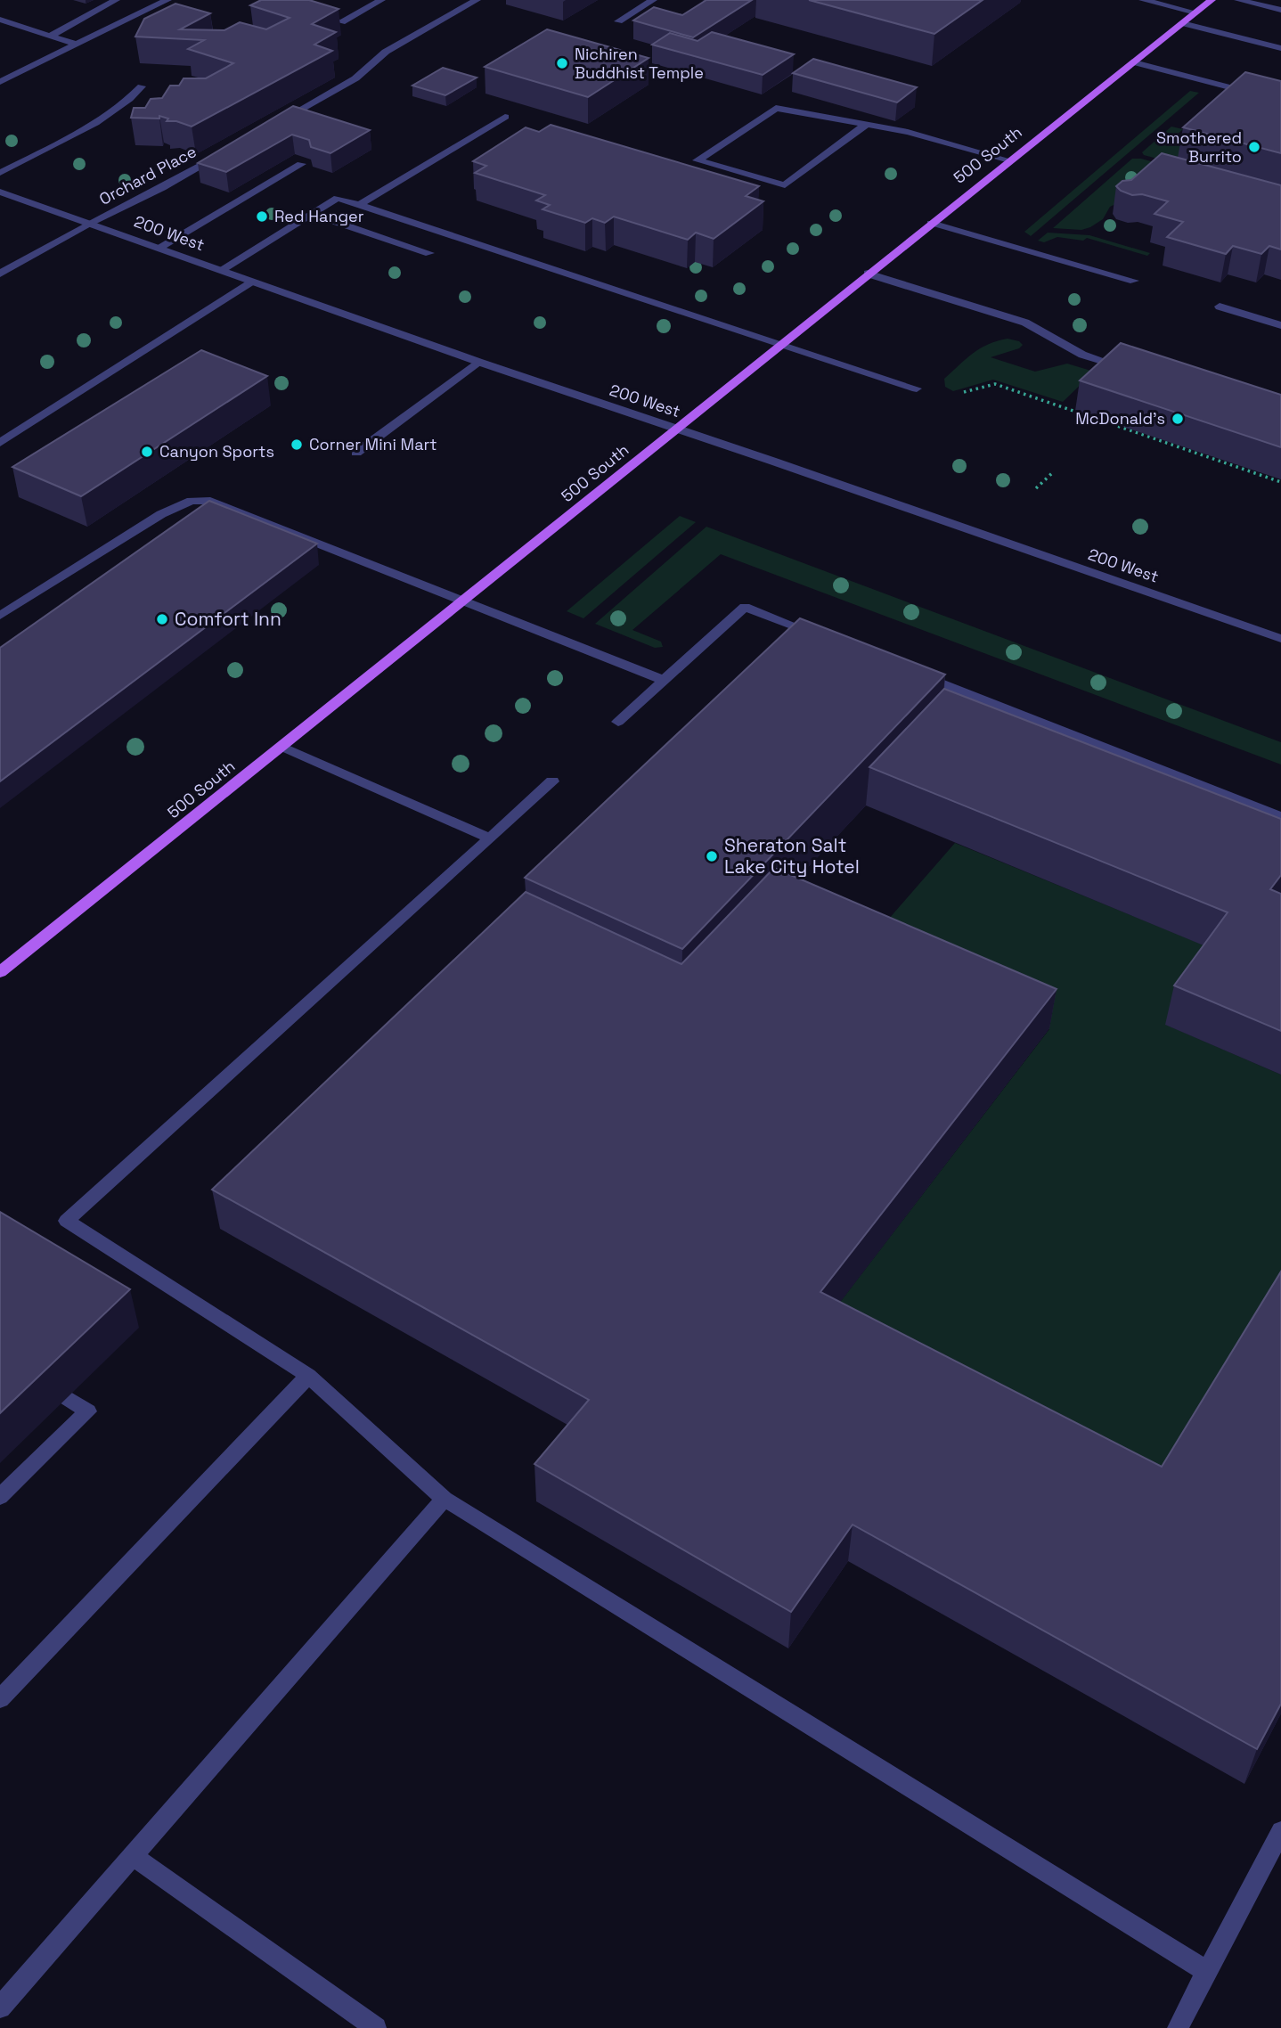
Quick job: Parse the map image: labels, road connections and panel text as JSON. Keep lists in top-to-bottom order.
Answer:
{
  "streets": {
    "main road": ["500 South"],
    "street": ["Orchard Place", "200 West"]
  },
  "crossings": [
    ["500 South", "200 West"],
    ["Orchard Place", "200 West"]
  ],
  "places": [
    "Nichiren Buddhist Temple",
    "Smothered Burrito",
    "Red Hanger",
    "McDonald's",
    "Corner Mini Mart",
    "Canyon Sports",
    "Comfort Inn",
    "Sheraton Salt Lake City Hotel"
  ]
}
